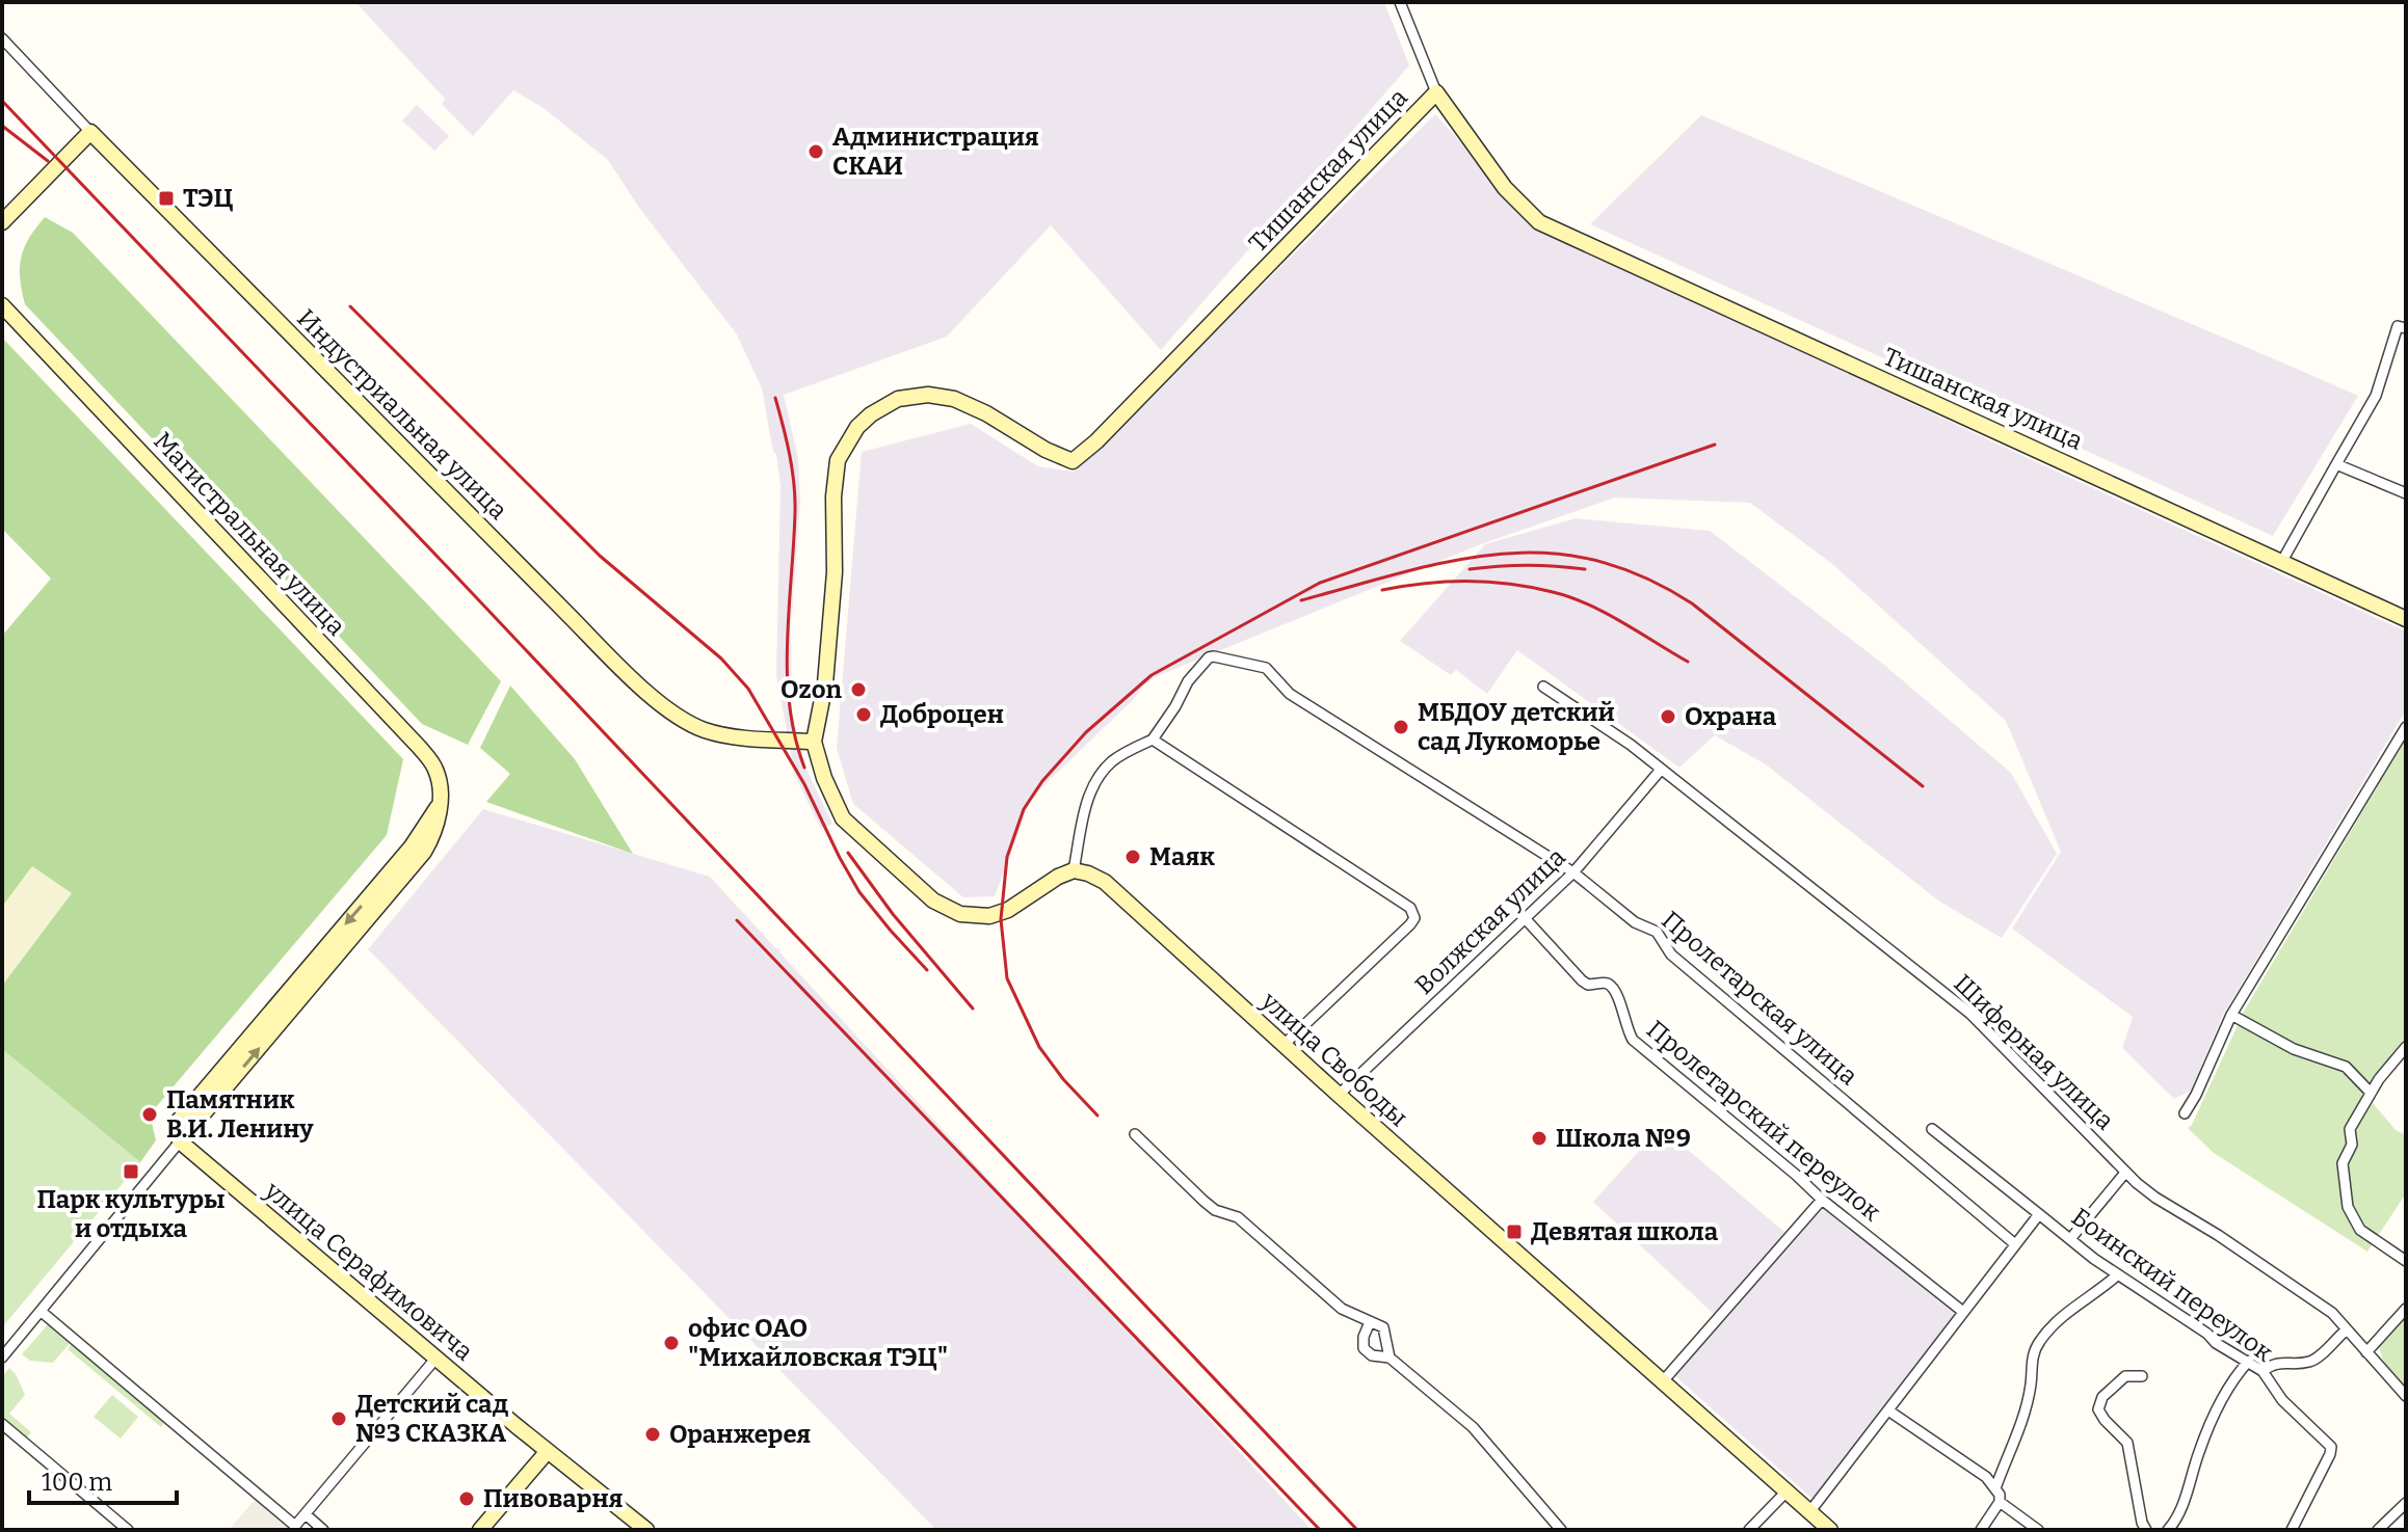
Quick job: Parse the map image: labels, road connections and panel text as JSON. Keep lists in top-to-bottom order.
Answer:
{
  "streets": {
    "main road": [
      "Тишанская улица",
      "Индустриальная улица",
      "Магистральная улица",
      "улица Свободы",
      "улица Серафимовича"
    ],
    "street": [
      "Волжская улица",
      "Пролетарская улица",
      "Шиферная улица",
      "Пролетарский переулок",
      "Боинский переулок"
    ]
  },
  "crossings": [
    ["Тишанская улица", "Индустриальная улица"],
    ["Магистральная улица", "улица Серафимовича"],
    ["Волжская улица", "Пролетарская улица"],
    ["Волжская улица", "Шиферная улица"],
    ["Волжская улица", "улица Свободы"],
    ["Волжская улица", "Пролетарский переулок"],
    ["Пролетарская улица", "Боинский переулок"],
    ["улица Свободы", "Боинский переулок"],
    ["Пролетарский переулок", "Боинский переулок"]
  ],
  "places": {
    "other": [
      "Администрация СКАИ",
      "Ozon",
      "Доброцен",
      "Охрана",
      "МБДОУ детский сад Лукоморье",
      "Mаяк",
      "Памятник В.И. Ленину",
      "Школа №9",
      "офис ОАО \"Михайловская ТЭЦ\"",
      "Детский сад №3 СКАЗКА",
      "Оранжерея",
      "Пивоварня"
    ],
    "transit": ["ТЭЦ", "Парк культуры и отдыха", "Девятая школа"]
  },
  "scale_bar": "100 m"
}
